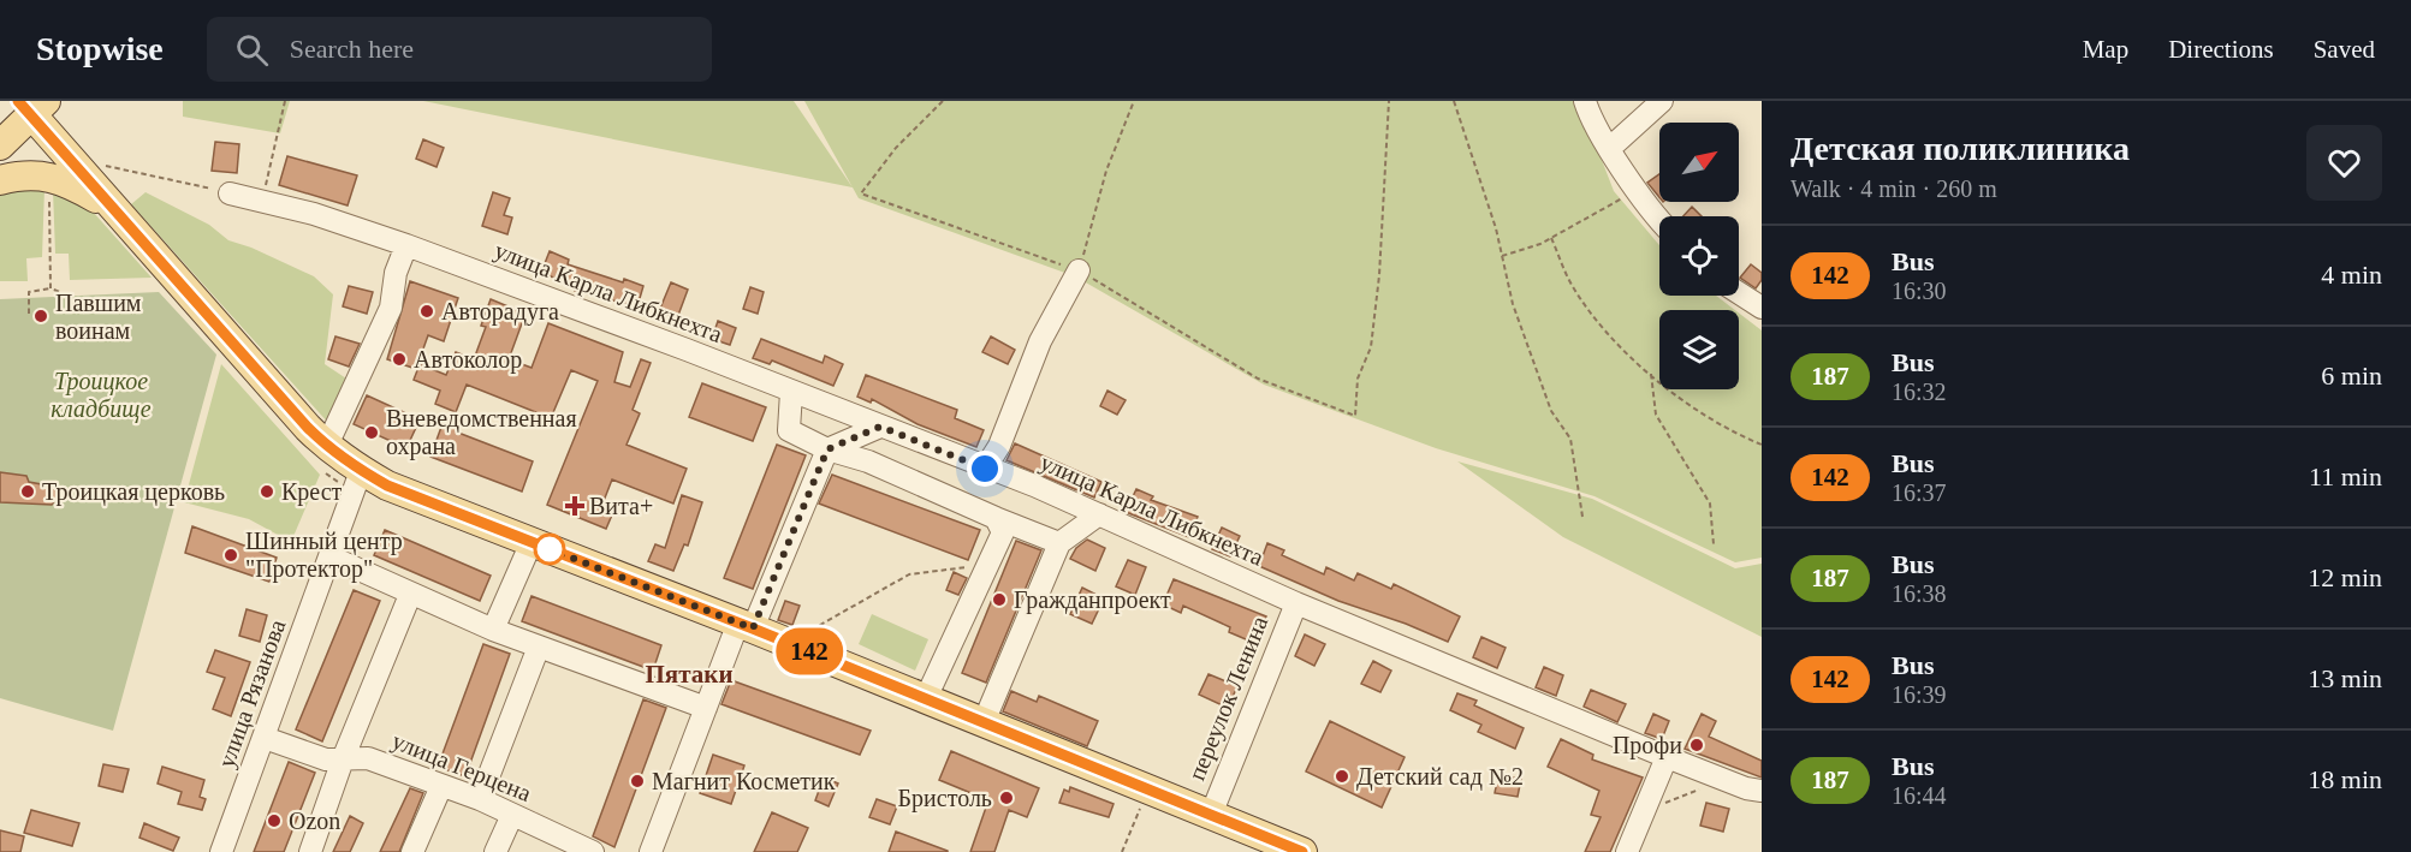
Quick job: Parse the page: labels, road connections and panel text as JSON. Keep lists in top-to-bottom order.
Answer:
{
  "streets": {
    "street": [
      "улица Карла Либкнехта",
      "улица Рязанова",
      "переулок Ленина",
      "улица Герцена"
    ]
  },
  "crossings": [
    ["улица Карла Либкнехта", "переулок Ленина"],
    ["улица Рязанова", "улица Герцена"]
  ],
  "districts": ["Пятаки"],
  "parks": ["Троицкое кладбище"],
  "places": {
    "other": [
      "Авторадуга",
      "Павшим воинам",
      "Автоколор",
      "Вневедомственная охрана",
      "Троицкая церковь",
      "Крест",
      "Шинный центр \"Протектор\"",
      "Гражданпроект",
      "Профи",
      "Детский сад №2",
      "Магнит Косметик",
      "Бристоль",
      "Ozon"
    ],
    "health": ["Вита+"]
  },
  "lines": ["bus line 142"],
  "north": "top right",
  "page": {
    "header": "Stopwise",
    "search": "Search here",
    "nav": ["Map", "Directions", "Saved"],
    "on_map": "142",
    "heading": ["Детская поликлиника", "Walk · 4 min · 260 m"],
    "list": [
      {
        "mark": "142",
        "name": "Bus",
        "note": "16:30",
        "value": "4 min"
      },
      {
        "mark": "187",
        "name": "Bus",
        "note": "16:32",
        "value": "6 min"
      },
      {
        "mark": "142",
        "name": "Bus",
        "note": "16:37",
        "value": "11 min"
      },
      {
        "mark": "187",
        "name": "Bus",
        "note": "16:38",
        "value": "12 min"
      },
      {
        "mark": "142",
        "name": "Bus",
        "note": "16:39",
        "value": "13 min"
      },
      {
        "mark": "187",
        "name": "Bus",
        "note": "16:44",
        "value": "18 min"
      }
    ]
  }
}
